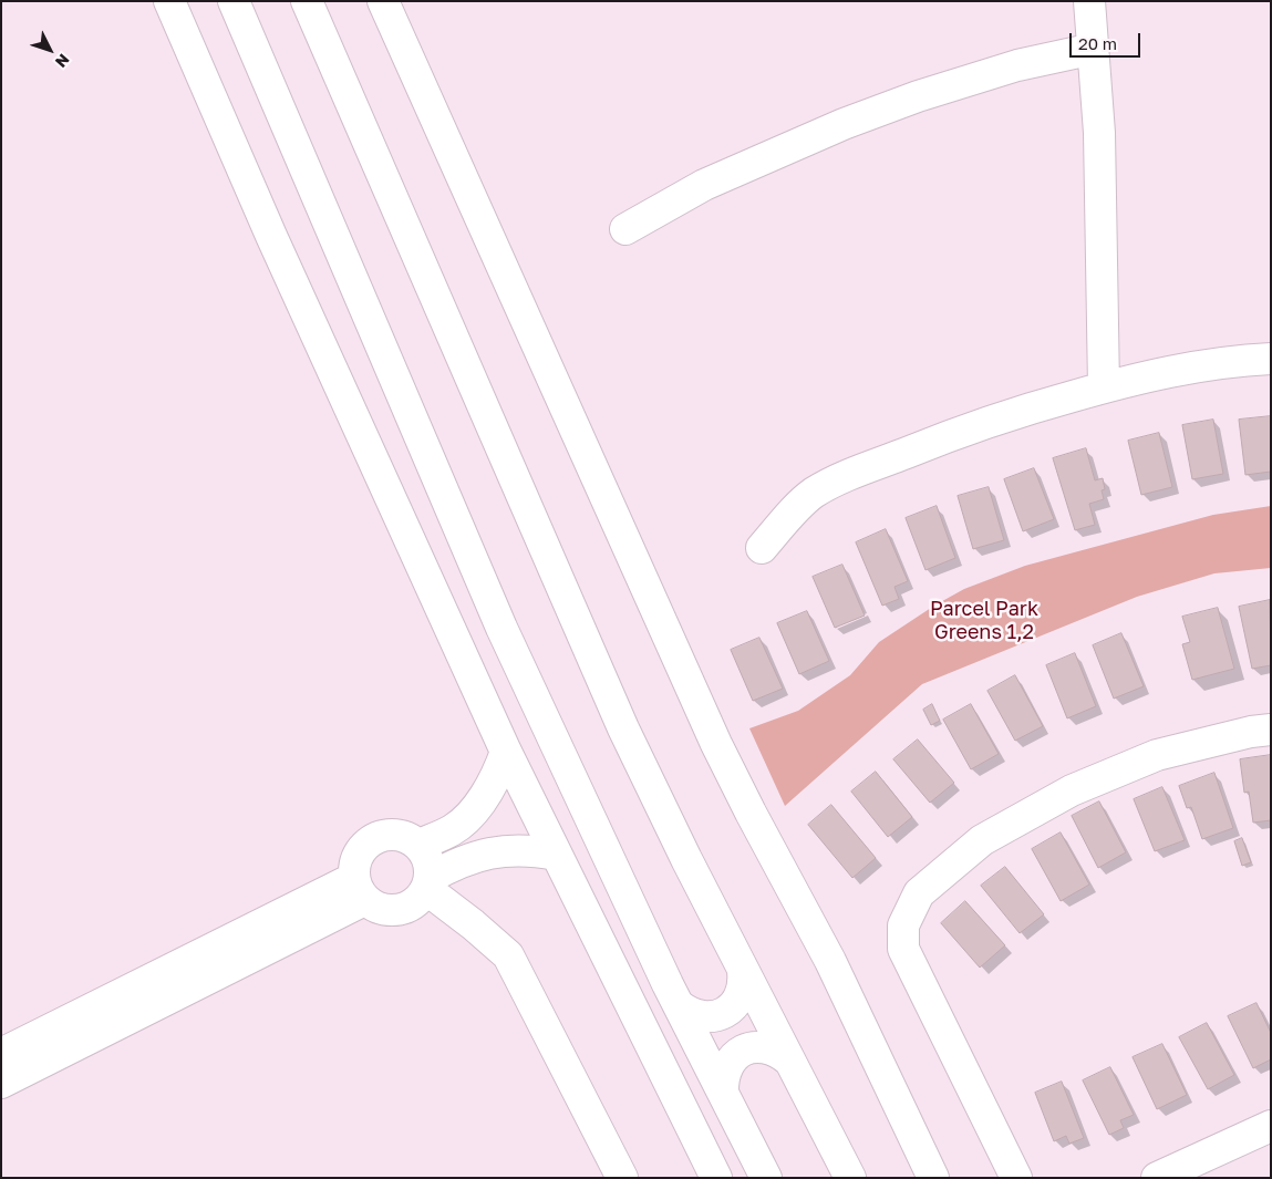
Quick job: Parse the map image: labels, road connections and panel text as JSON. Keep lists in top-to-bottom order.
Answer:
{
  "parks": ["Parcel Park Greens 1,2"],
  "scale_bar": "20 m",
  "north": "bottom right"
}
